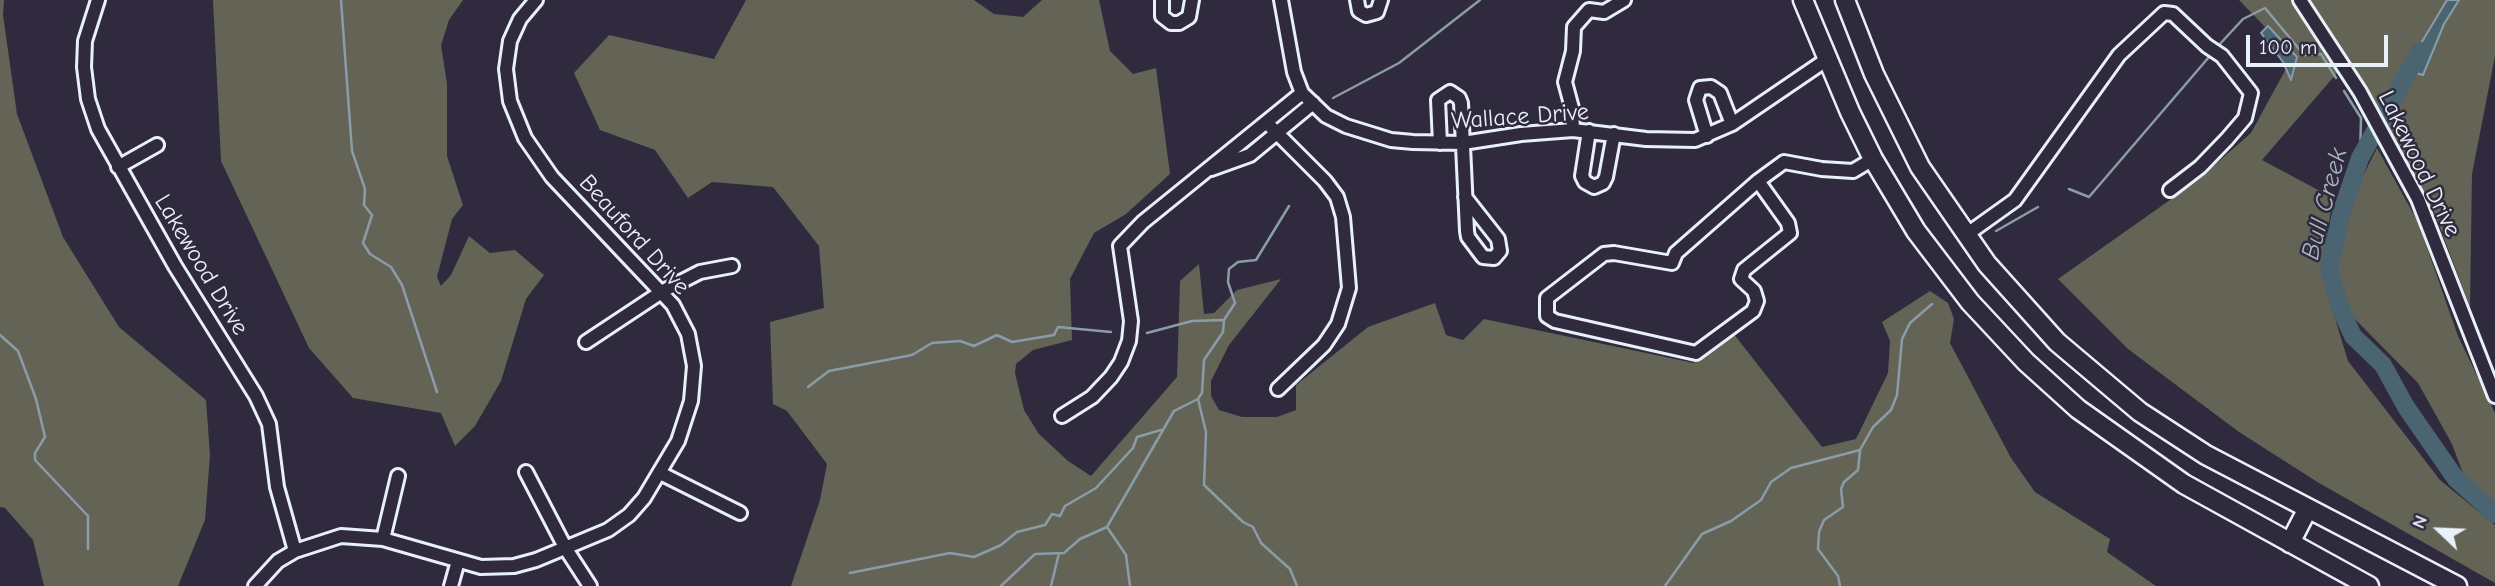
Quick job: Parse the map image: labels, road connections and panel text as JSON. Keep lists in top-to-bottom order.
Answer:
{
  "streets": {
    "street": ["Wallace Drive", "Lakewood Drive", "Beauford Drive"]
  },
  "crossings": [
    ["Lakewood Drive", "Beauford Drive"]
  ],
  "water": ["Bull Creek"],
  "scale_bar": "100 m",
  "north": "top left"
}
